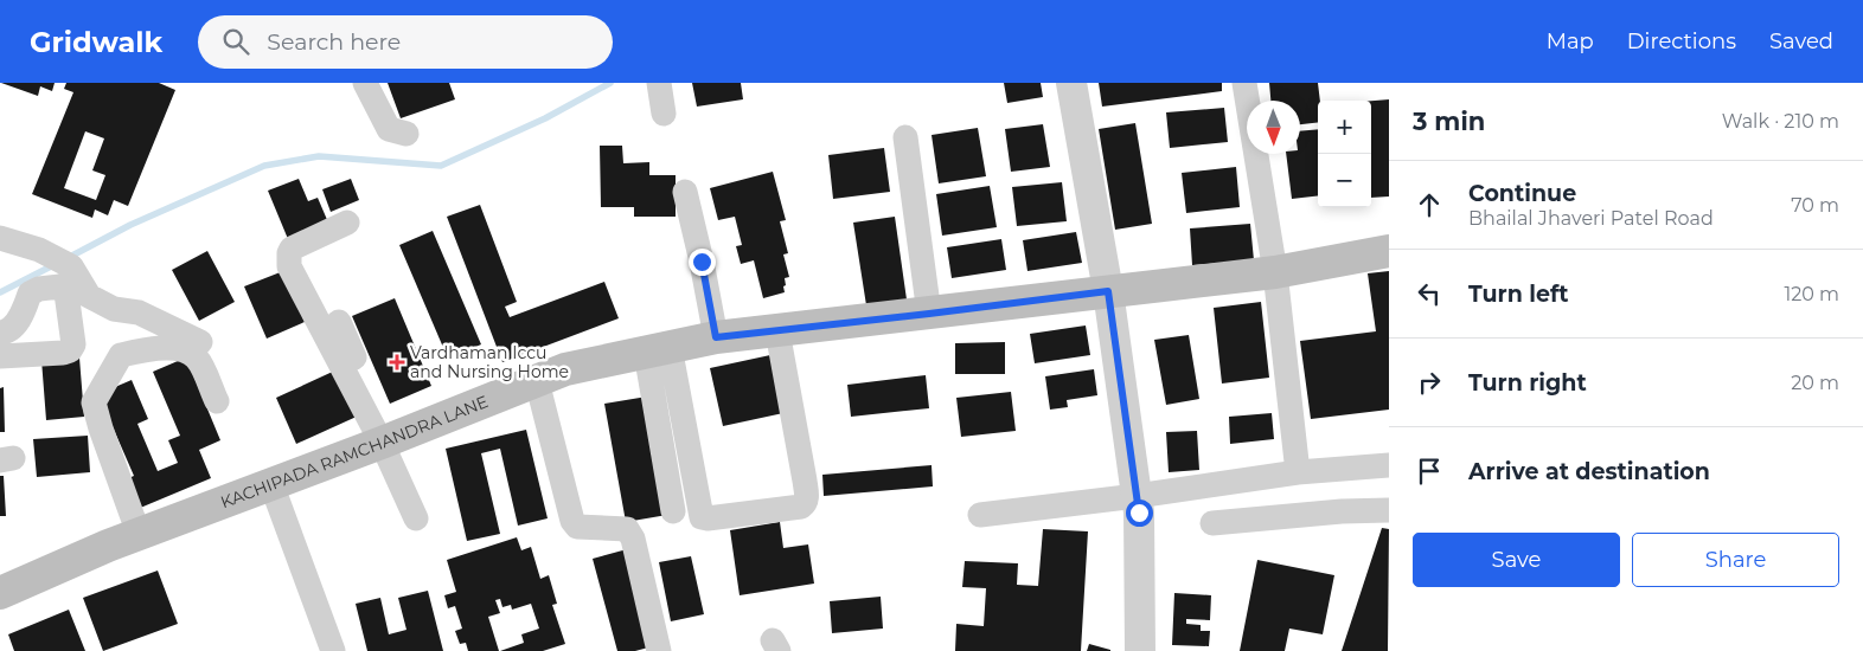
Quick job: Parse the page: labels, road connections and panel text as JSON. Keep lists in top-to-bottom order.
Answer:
{
  "streets": {
    "main road": ["KACHIPADA RAMCHANDRA LANE"]
  },
  "places": {
    "health": ["Vardhaman Iccu and Nursing Home"]
  },
  "north": "bottom",
  "page": {
    "header": "Gridwalk",
    "search": "Search here",
    "nav": ["Map", "Directions", "Saved"],
    "heading": ["3 min", "Walk · 210 m"],
    "map_buttons": ["+", "−"],
    "list": [
      ["Continue", "Bhailal Jhaveri Patel Road", "70 m"],
      ["Turn left", "120 m"],
      ["Turn right", "20 m"],
      "Arrive at destination"
    ],
    "buttons": ["Save", "Share"]
  }
}
